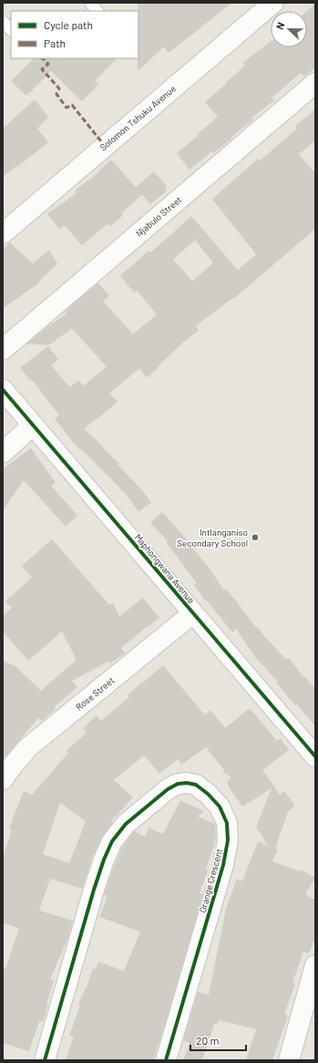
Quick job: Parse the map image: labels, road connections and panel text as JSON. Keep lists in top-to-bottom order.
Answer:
{
  "streets": {
    "street": [
      "Solomon Tshuku Avenue",
      "Njabulo Street",
      "Maphongwana Avenue",
      "Rose Street",
      "Orange Crescent"
    ]
  },
  "crossings": [
    ["Maphongwana Avenue", "Rose Street"]
  ],
  "places": ["Intlanganiso Secondary School"],
  "legend": ["Cycle path", "Path"],
  "scale_bar": "20 m",
  "north": "left"
}
